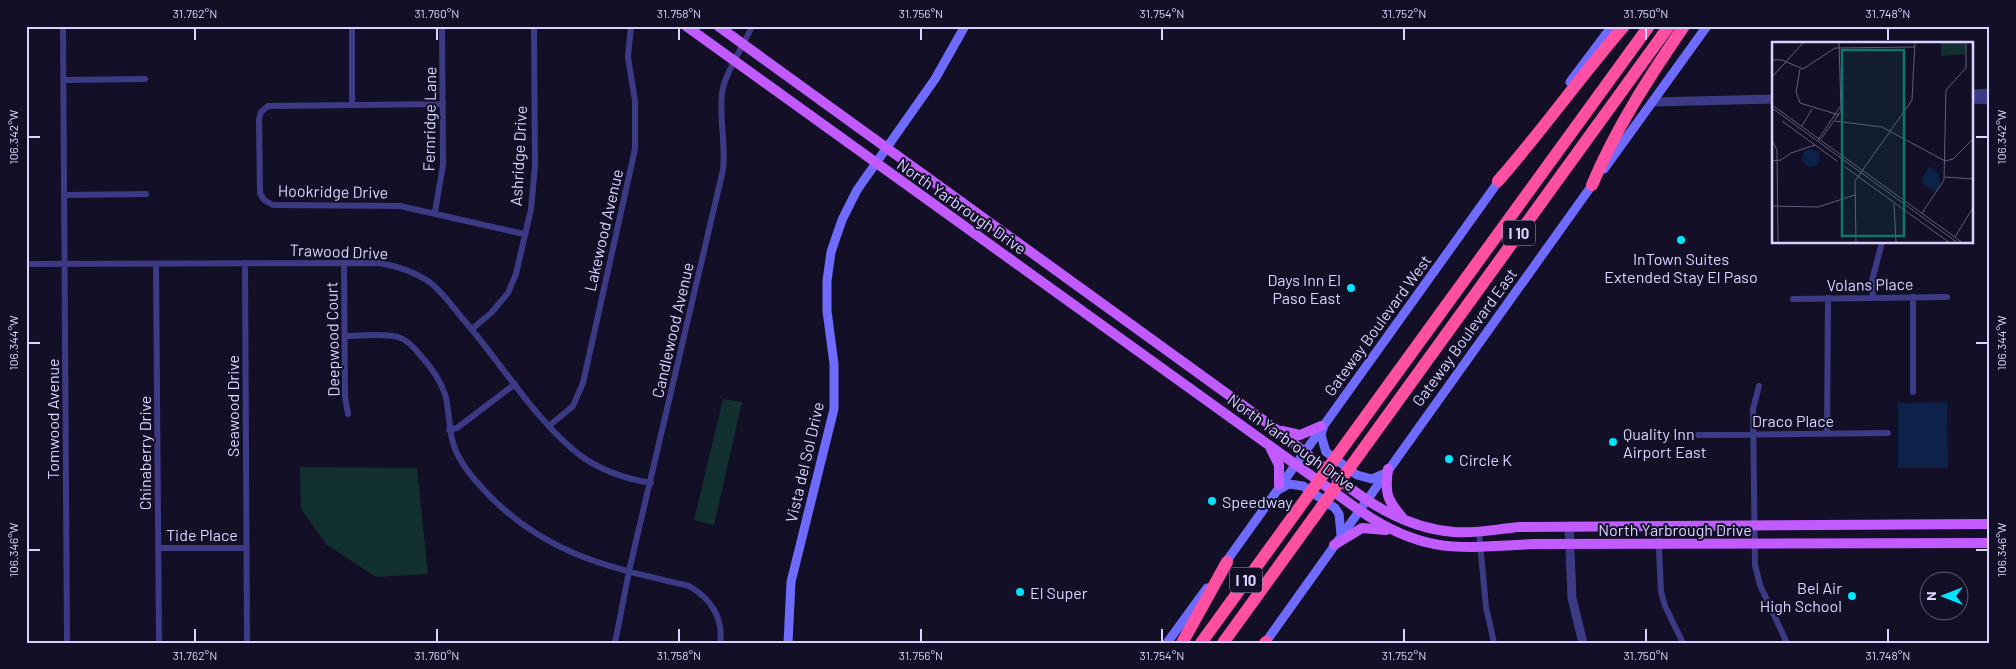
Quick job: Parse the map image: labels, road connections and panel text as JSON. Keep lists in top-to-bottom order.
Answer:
{
  "streets": {
    "highway": ["I 10"],
    "main road": [
      "North Yarbrough Drive",
      "Gateway Boulevard West",
      "Gateway Boulevard East",
      "Vista del Sol Drive"
    ],
    "street": [
      "Fernridge Lane",
      "Ashridge Drive",
      "Hookridge Drive",
      "Lakewood Avenue",
      "Trawood Drive",
      "Volans Place",
      "Candlewood Avenue",
      "Deepwood Court",
      "Seawood Drive",
      "Tomwood Avenue",
      "Draco Place",
      "Chinaberry Drive",
      "Tide Place"
    ]
  },
  "crossings": [
    ["Fernridge Lane", "Hookridge Drive"],
    ["Ashridge Drive", "Hookridge Drive"],
    ["Ashridge Drive", "Trawood Drive"],
    ["North Yarbrough Drive", "Gateway Boulevard West"],
    ["North Yarbrough Drive", "Candlewood Avenue"],
    ["North Yarbrough Drive", "Gateway Boulevard East"],
    ["North Yarbrough Drive", "Vista del Sol Drive"],
    ["Lakewood Avenue", "Trawood Drive"],
    ["Trawood Drive", "Candlewood Avenue"],
    ["Trawood Drive", "Deepwood Court"],
    ["Trawood Drive", "Seawood Drive"],
    ["Trawood Drive", "Tomwood Avenue"],
    ["Trawood Drive", "Chinaberry Drive"],
    ["Seawood Drive", "Tide Place"],
    ["Chinaberry Drive", "Tide Place"]
  ],
  "places": [
    "InTown Suites Extended Stay El Paso",
    "Days Inn El Paso East",
    "Quality Inn Airport East",
    "Circle K",
    "Speedway",
    "El Super",
    "Bel Air High School"
  ],
  "north": "left",
  "coordinates": [
    "31.762°N",
    "31.760°N",
    "31.758°N",
    "31.756°N",
    "31.754°N",
    "31.752°N",
    "31.750°N",
    "31.748°N",
    "106.342°W",
    "106.344°W",
    "106.346°W"
  ]
}
